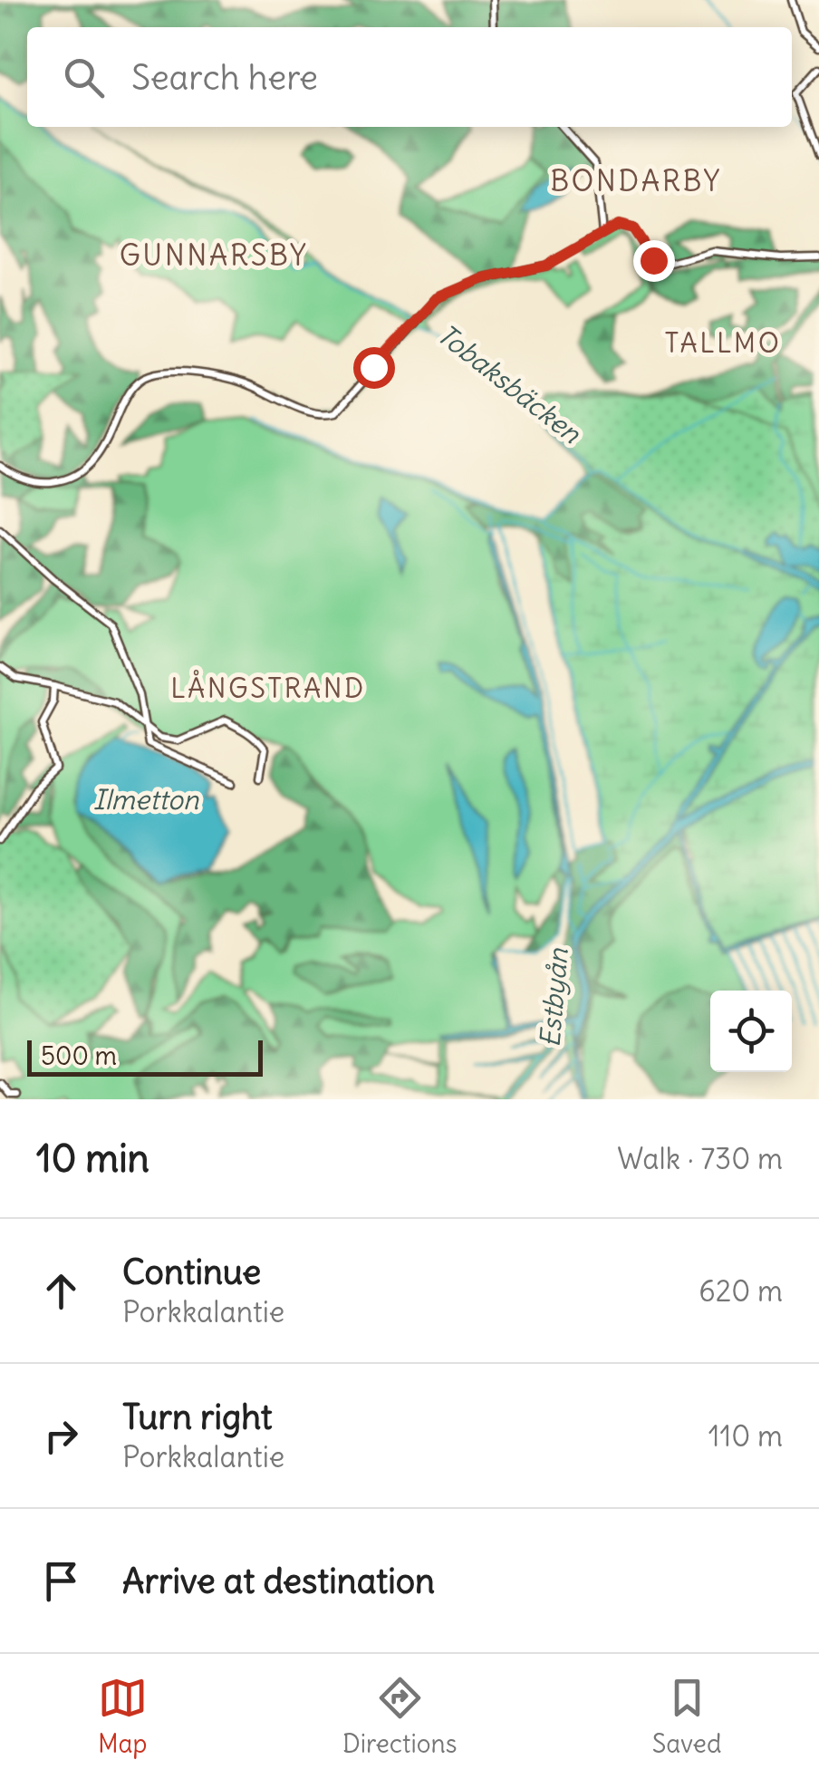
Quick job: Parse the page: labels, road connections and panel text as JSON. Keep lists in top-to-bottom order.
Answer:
{
  "districts": [
    "BONDARBY",
    "GUNNARSBY",
    "TALLMO",
    "LÅNGSTRAND"
  ],
  "water": ["Tobaksbäcken", "Ilmetton", "Estbyån"],
  "scale_bar": "500 m",
  "page": {
    "search": "Search here",
    "scale": "500 m",
    "heading": ["10 min", "Walk · 730 m"],
    "list": [
      ["Continue", "Porkkalantie", "620 m"],
      ["Turn right", "Porkkalantie", "110 m"],
      "Arrive at destination"
    ],
    "nav": ["Map", "Directions", "Saved"]
  }
}
